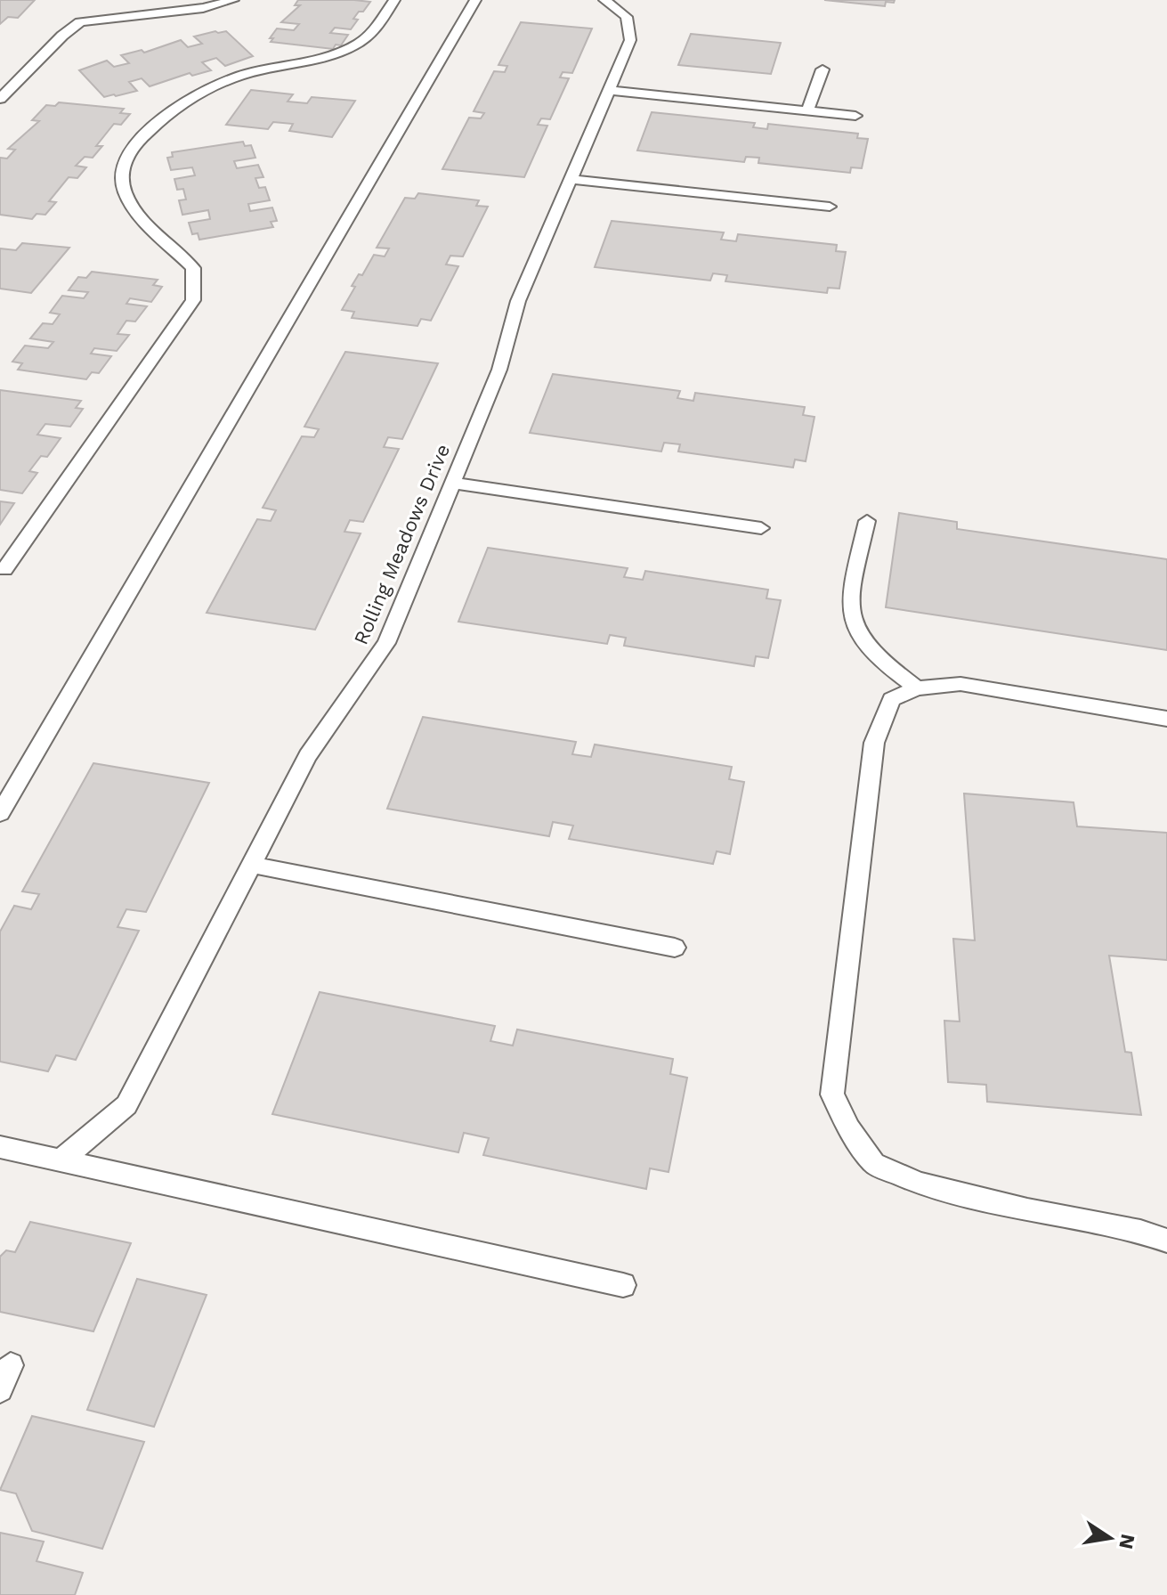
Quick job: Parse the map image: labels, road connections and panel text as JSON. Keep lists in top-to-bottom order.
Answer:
{
  "streets": {
    "lane": ["Rolling Meadows Drive"]
  },
  "north": "right"
}
